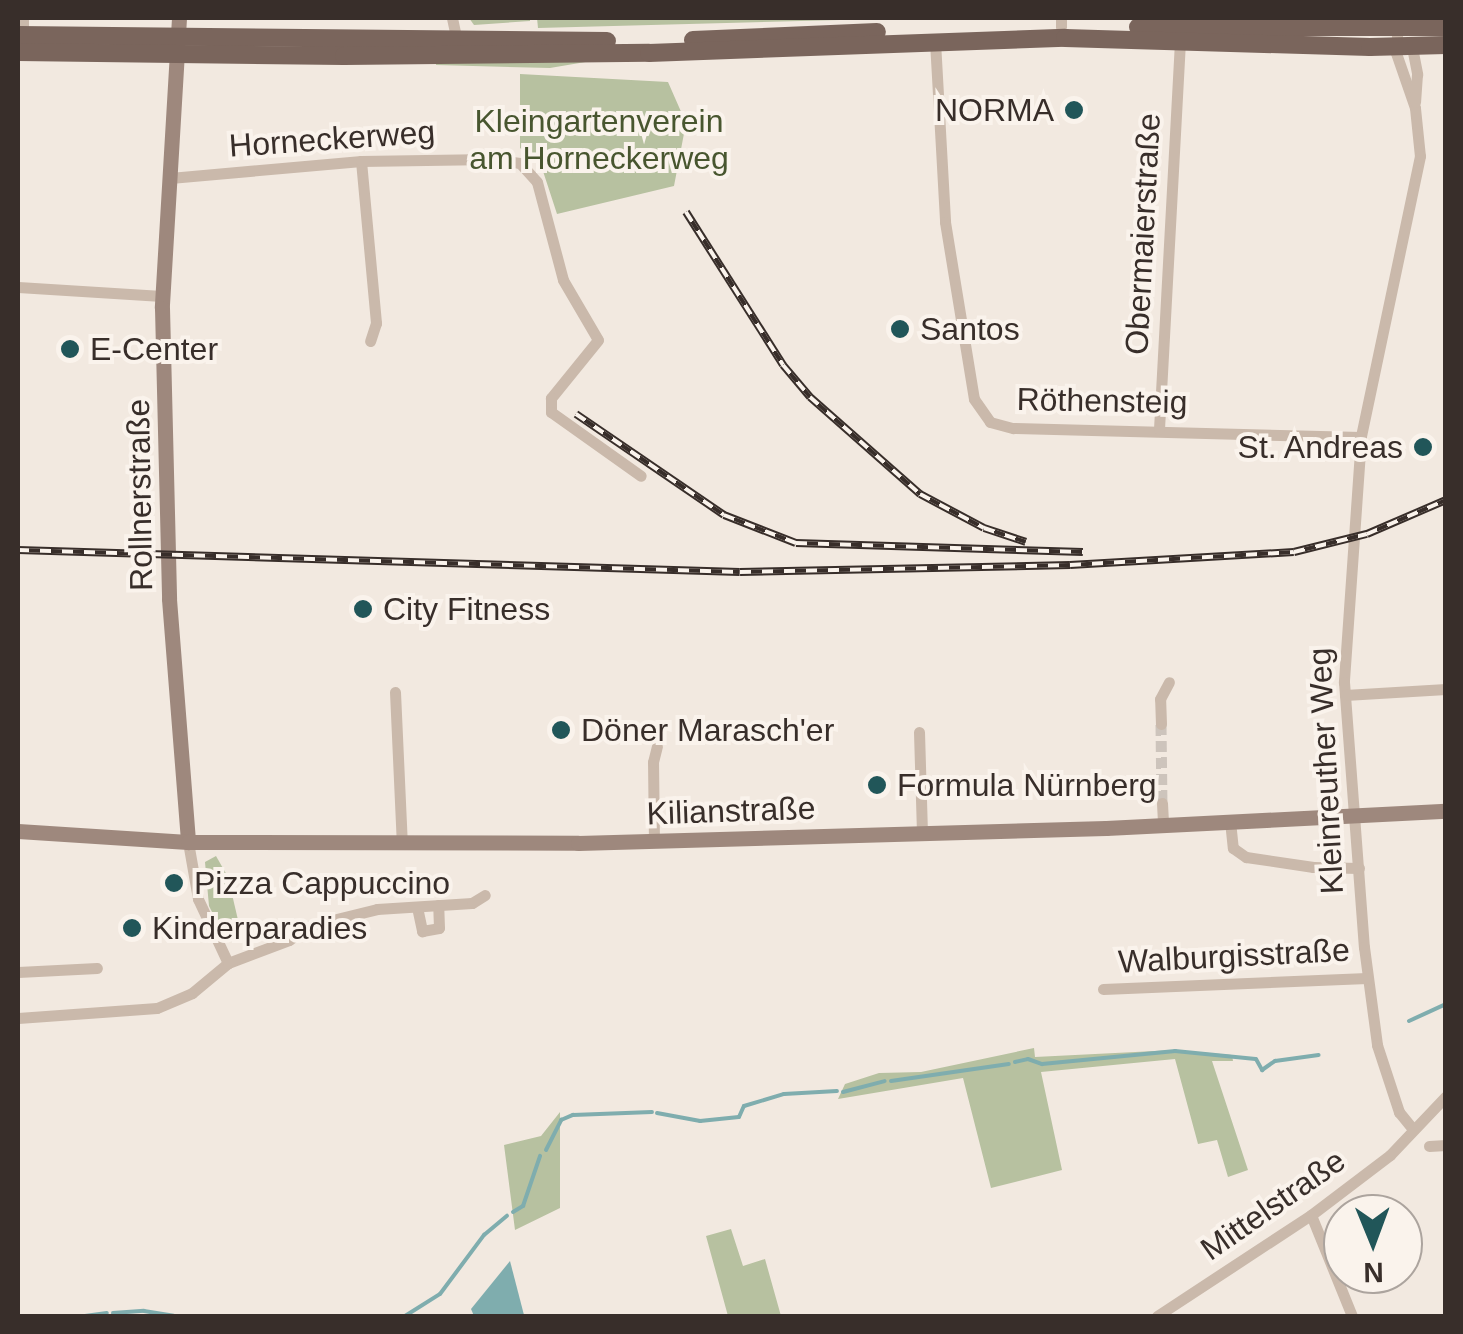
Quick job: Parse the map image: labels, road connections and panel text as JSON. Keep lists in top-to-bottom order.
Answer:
{
  "streets": {
    "main road": ["Rollnerstraße", "Kilianstraße"],
    "street": [
      "Horneckerweg",
      "Obermaierstraße",
      "Röthensteig",
      "Kleinreuther Weg",
      "Walburgisstraße",
      "Mittelstraße"
    ]
  },
  "crossings": [
    ["Horneckerweg", "Rollnerstraße"],
    ["Obermaierstraße", "Röthensteig"],
    ["Röthensteig", "Kleinreuther Weg"],
    ["Rollnerstraße", "Kilianstraße"],
    ["Kleinreuther Weg", "Kilianstraße"],
    ["Kleinreuther Weg", "Walburgisstraße"],
    ["Kleinreuther Weg", "Mittelstraße"]
  ],
  "parks": ["Kleingartenverein am Horneckerweg"],
  "places": [
    "NORMA",
    "Santos",
    "E-Center",
    "St. Andreas",
    "City Fitness",
    "Döner Marasch'er",
    "Formula Nürnberg",
    "Pizza Cappuccino",
    "Kinderparadies"
  ],
  "north": "bottom"
}
